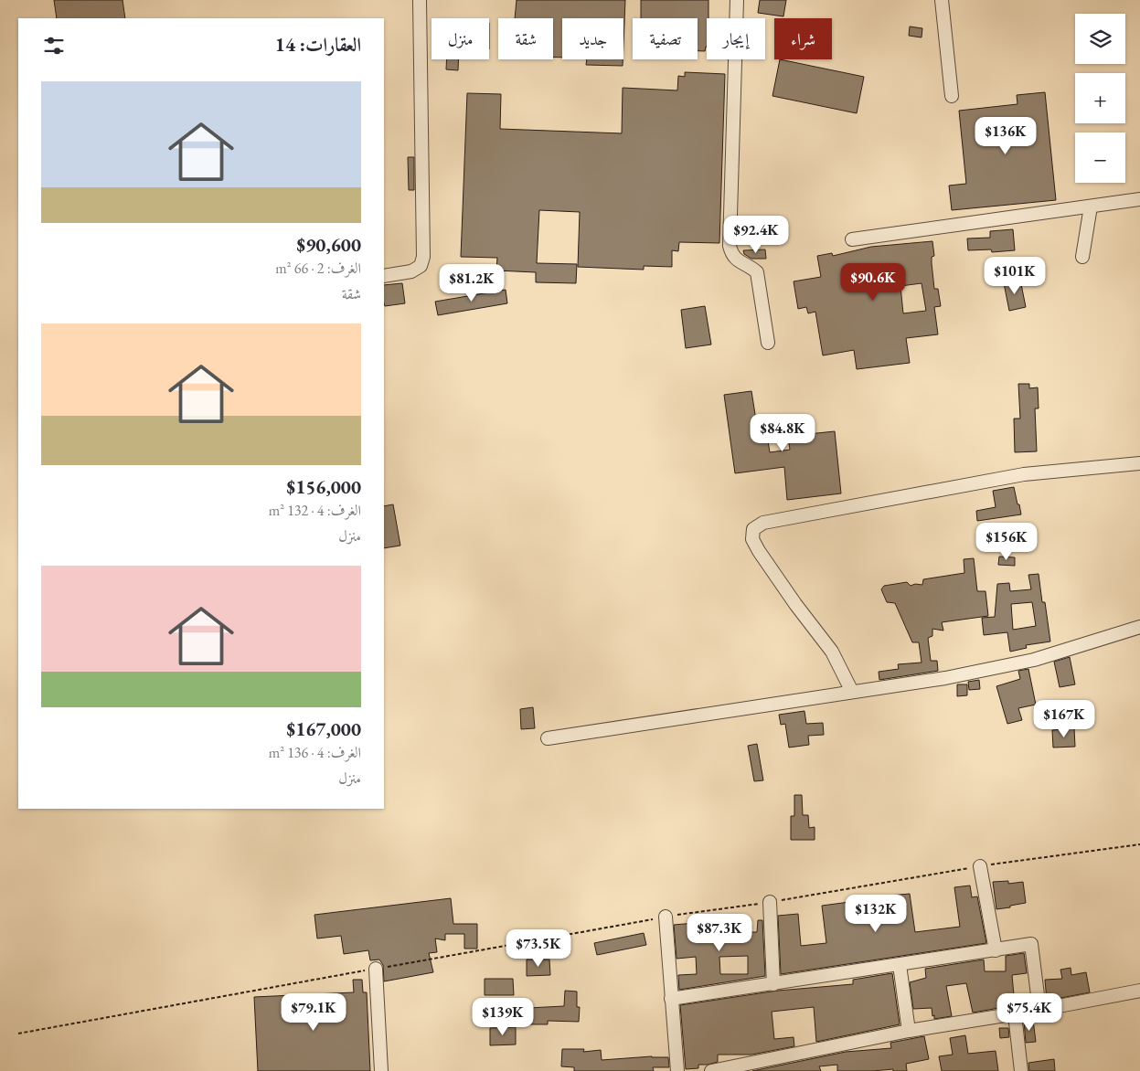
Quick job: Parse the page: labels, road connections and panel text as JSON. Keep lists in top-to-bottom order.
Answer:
{
  "page": {
    "map_buttons": ["+", "−"],
    "chip": [
      "شراء",
      "إيجار",
      "تصفية",
      "جديد",
      "شقة",
      "منزل"
    ],
    "heading": "العقارات: 14",
    "list": [
      {
        "name": "$90,600",
        "note": "الغرف: 2 · 66 m² · شقة"
      },
      {
        "name": "$156,000",
        "note": "الغرف: 4 · 132 m² · منزل"
      },
      {
        "name": "$167,000",
        "note": "الغرف: 4 · 136 m² · منزل"
      }
    ],
    "price": [
      "$136K",
      "$92.4K",
      "$101K",
      "$90.6K",
      "$81.2K",
      "$84.8K",
      "$156K",
      "$167K",
      "$132K",
      "$87.3K",
      "$73.5K",
      "$79.1K",
      "$75.4K",
      "$139K"
    ]
  }
}
